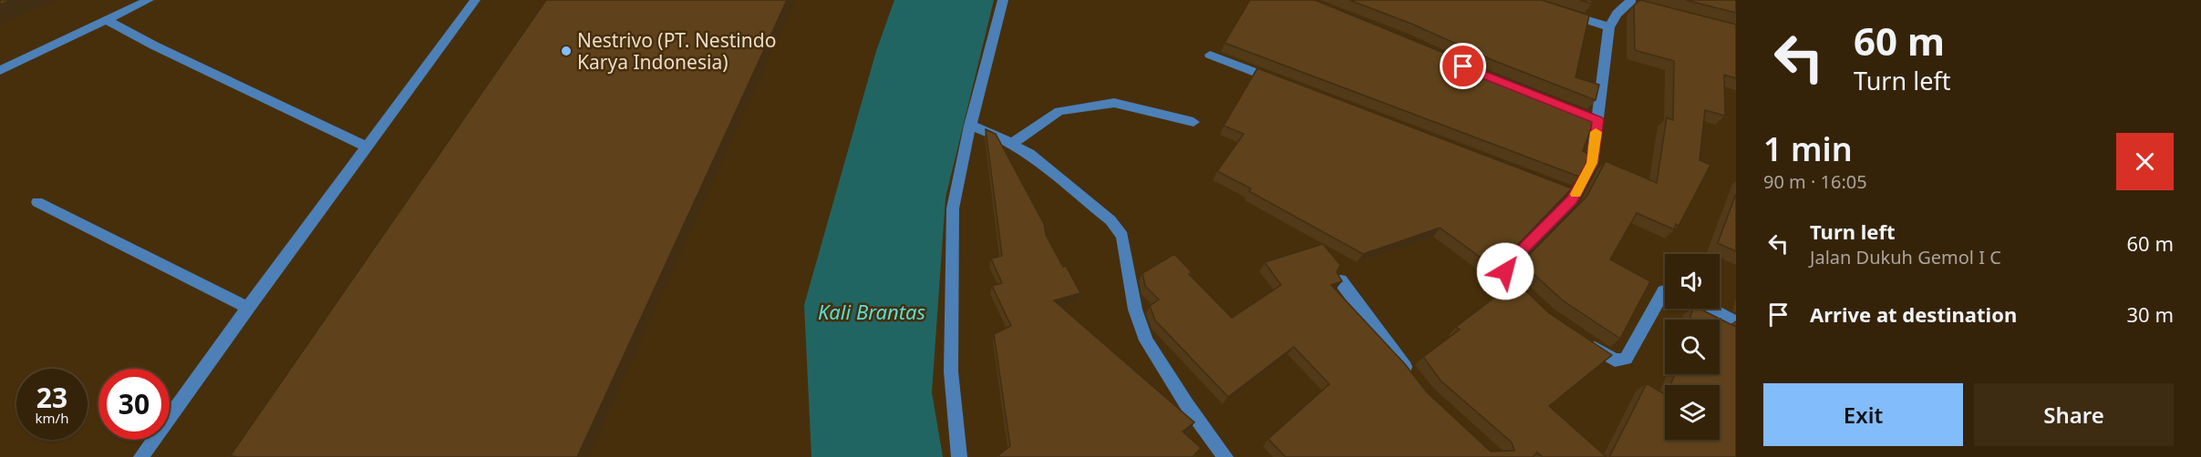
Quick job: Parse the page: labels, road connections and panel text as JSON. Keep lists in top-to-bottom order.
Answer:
{
  "water": ["Kali Brantas"],
  "places": ["Nestrivo (PT. Nestindo Karya Indonesia)"],
  "page": {
    "turn": ["60 m", "Turn left"],
    "heading": ["1 min", "90 m · 16:05"],
    "list": [
      {
        "name": "Turn left",
        "note": "Jalan Dukuh Gemol I C",
        "value": "60 m"
      },
      {
        "name": "Arrive at destination",
        "value": "30 m"
      }
    ],
    "speed": "23 km/h",
    "limit": "30",
    "buttons": ["Exit", "Share"]
  }
}
